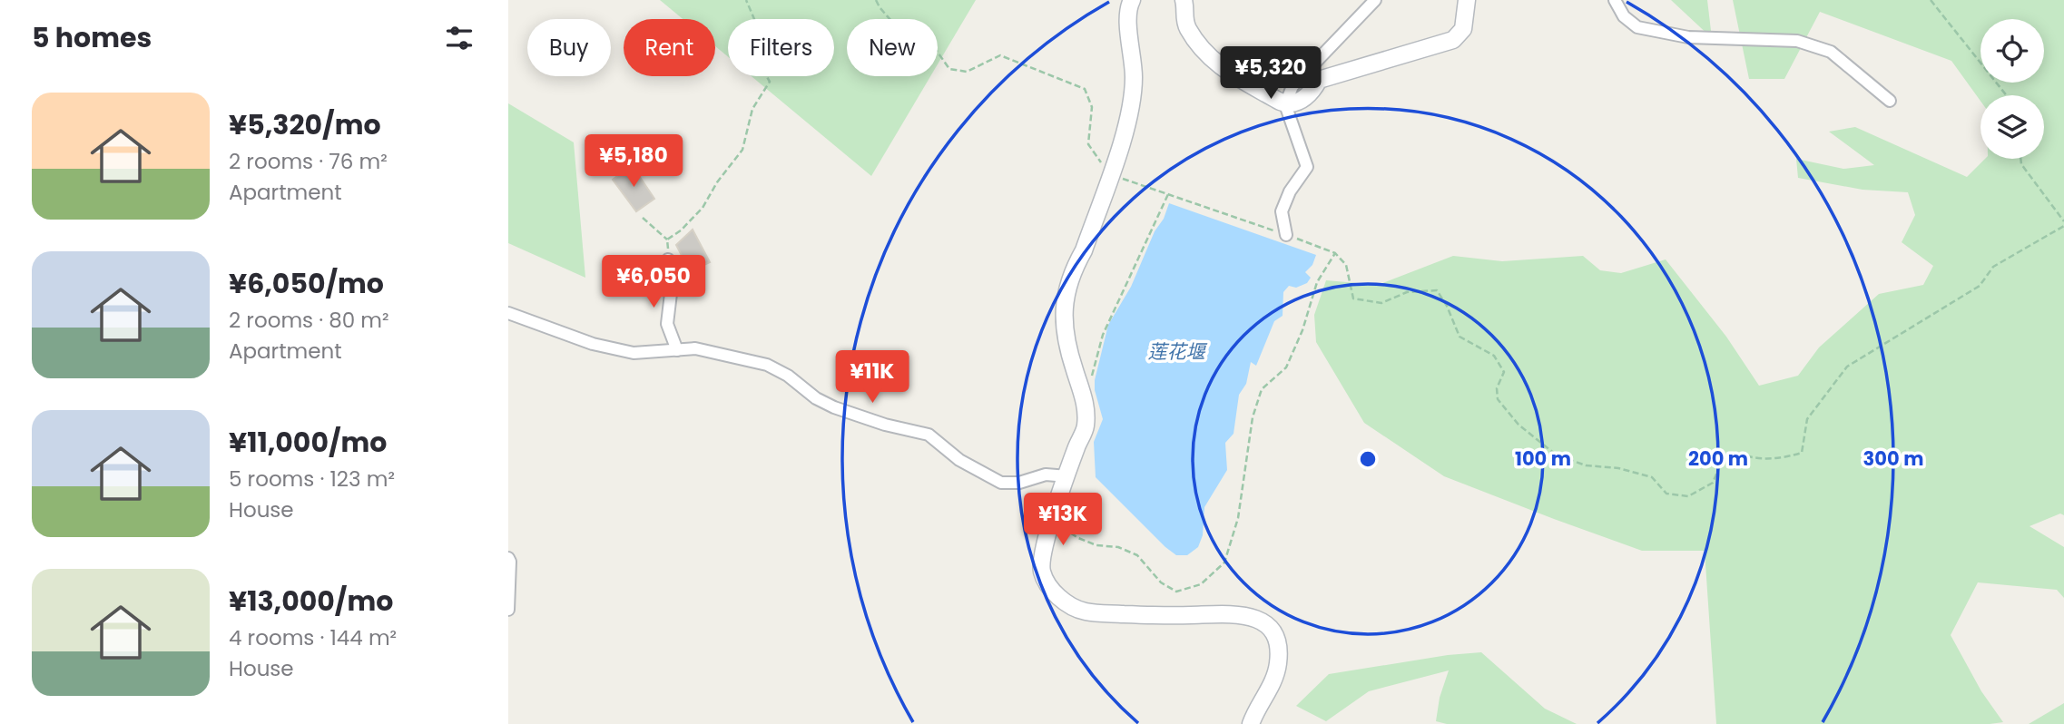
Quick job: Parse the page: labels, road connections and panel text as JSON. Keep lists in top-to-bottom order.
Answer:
{
  "water": ["莲花堰"],
  "page": {
    "heading": "5 homes",
    "chip": [
      "Buy",
      "Rent",
      "Filters",
      "New"
    ],
    "price": [
      "¥5,320",
      "¥5,180",
      "¥6,050",
      "¥11K",
      "¥13K"
    ],
    "list": [
      {
        "name": "¥5,320/mo",
        "note": "2 rooms · 76 m² · Apartment"
      },
      {
        "name": "¥6,050/mo",
        "note": "2 rooms · 80 m² · Apartment"
      },
      {
        "name": "¥11,000/mo",
        "note": "5 rooms · 123 m² · House"
      },
      {
        "name": "¥13,000/mo",
        "note": "4 rooms · 144 m² · House"
      }
    ]
  },
  "rings": ["100 m", "200 m", "300 m"]
}
